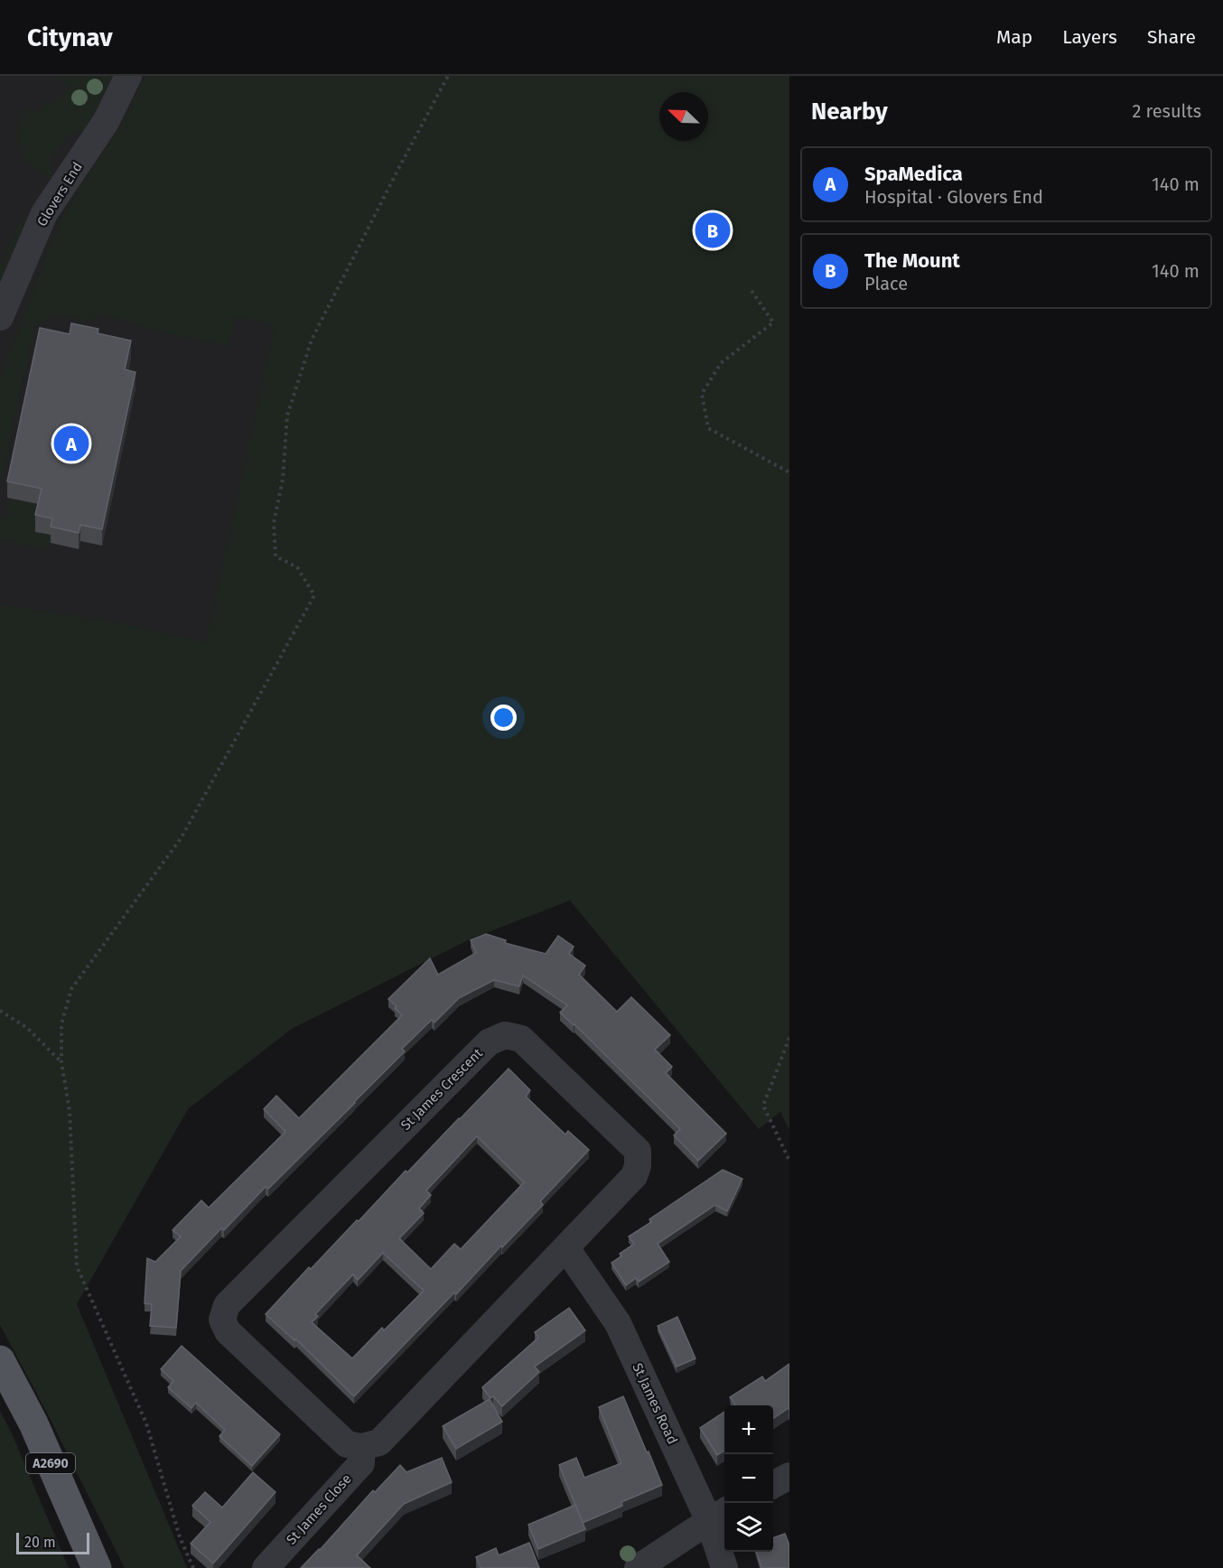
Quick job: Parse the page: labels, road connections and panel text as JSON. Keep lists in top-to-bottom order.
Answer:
{
  "streets": {
    "main road": ["A2690"],
    "street": [
      "Glovers End",
      "St James Crescent",
      "St James Road",
      "St James Close"
    ]
  },
  "crossings": [
    ["St James Crescent", "St James Road"],
    ["St James Crescent", "St James Close"]
  ],
  "scale_bar": "20 m",
  "north": "top left",
  "page": {
    "header": "Citynav",
    "nav": ["Map", "Layers", "Share"],
    "heading": ["Nearby", "2 results"],
    "list": [
      {
        "mark": "A",
        "name": "SpaMedica",
        "note": "Hospital · Glovers End",
        "value": "140 m"
      },
      {
        "mark": "B",
        "name": "The Mount",
        "note": "Place",
        "value": "140 m"
      }
    ],
    "pins": ["B", "A"],
    "map_buttons": ["+", "−"],
    "scale": "20 m"
  }
}
